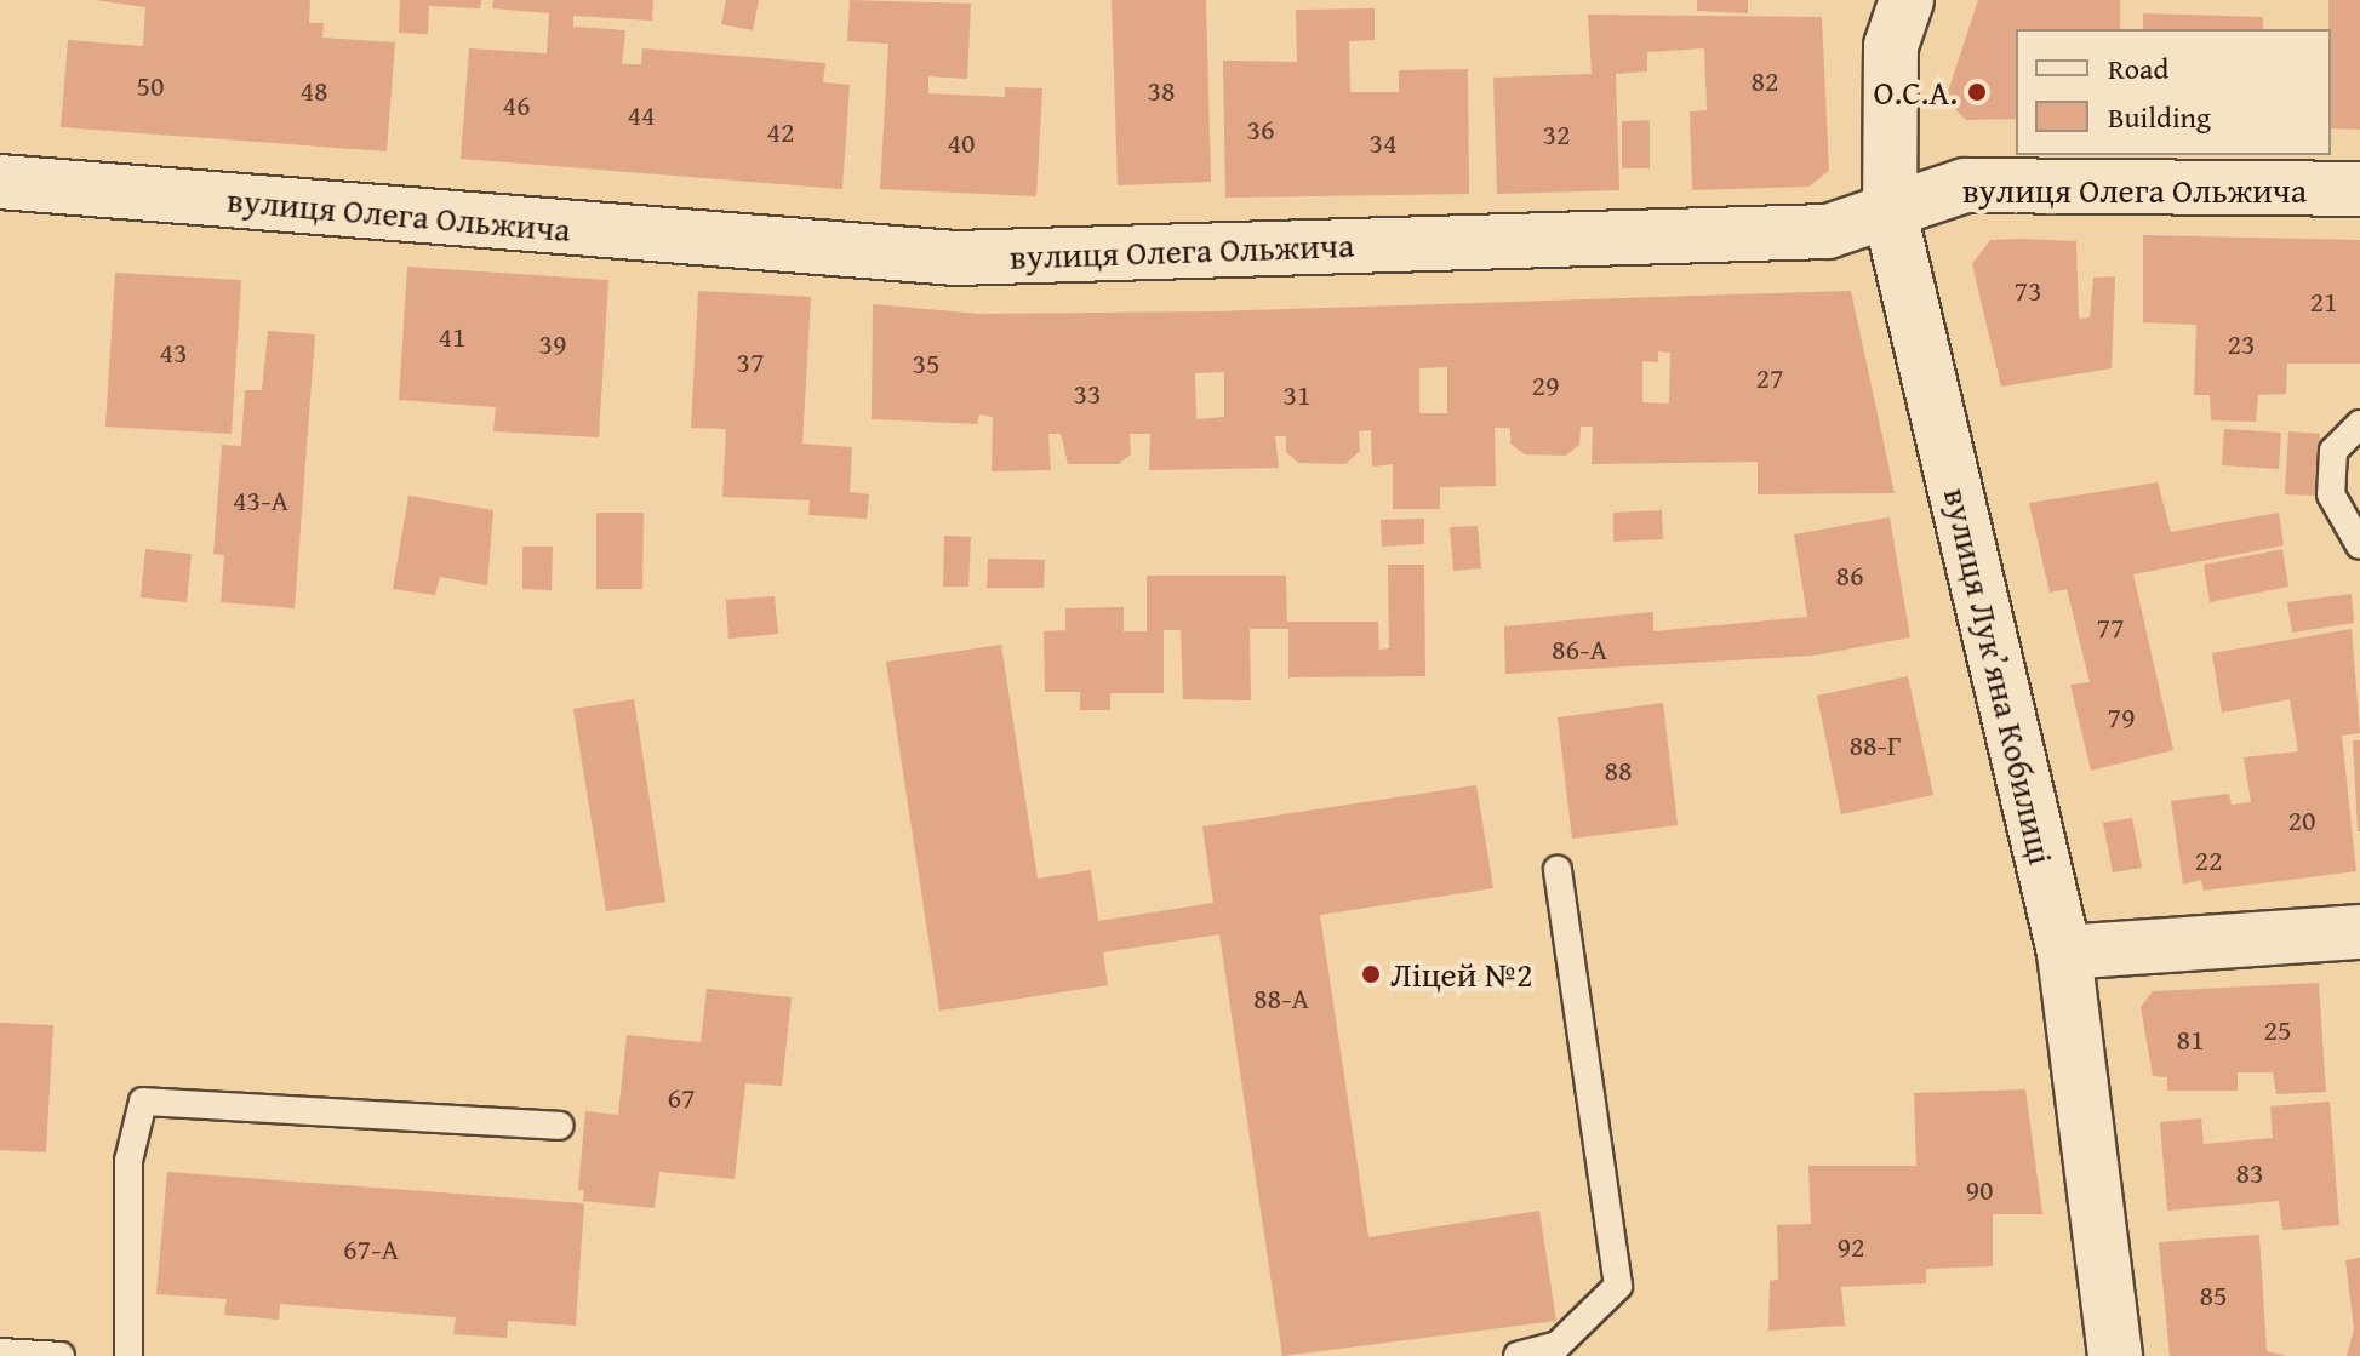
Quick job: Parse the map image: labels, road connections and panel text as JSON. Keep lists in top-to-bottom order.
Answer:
{
  "streets": {
    "street": ["вулиця Олега Ольжича", "вулиця Лукʼяна Кобилиці"]
  },
  "crossings": [
    ["вулиця Олега Ольжича", "вулиця Лукʼяна Кобилиці"]
  ],
  "places": ["О.С.А.", "Ліцей №2"],
  "house_numbers": [
    "82",
    "50",
    "48",
    "38",
    "46",
    "44",
    "36",
    "42",
    "32",
    "40",
    "34",
    "73",
    "21",
    "41",
    "39",
    "23",
    "43",
    "37",
    "35",
    "27",
    "29",
    "33",
    "31",
    "43-А",
    "86",
    "77",
    "86-А",
    "79",
    "88-Г",
    "88",
    "20",
    "22",
    "88-А",
    "25",
    "81",
    "67",
    "83",
    "90",
    "92",
    "67-А",
    "85"
  ],
  "legend": ["Road", "Building"]
}
